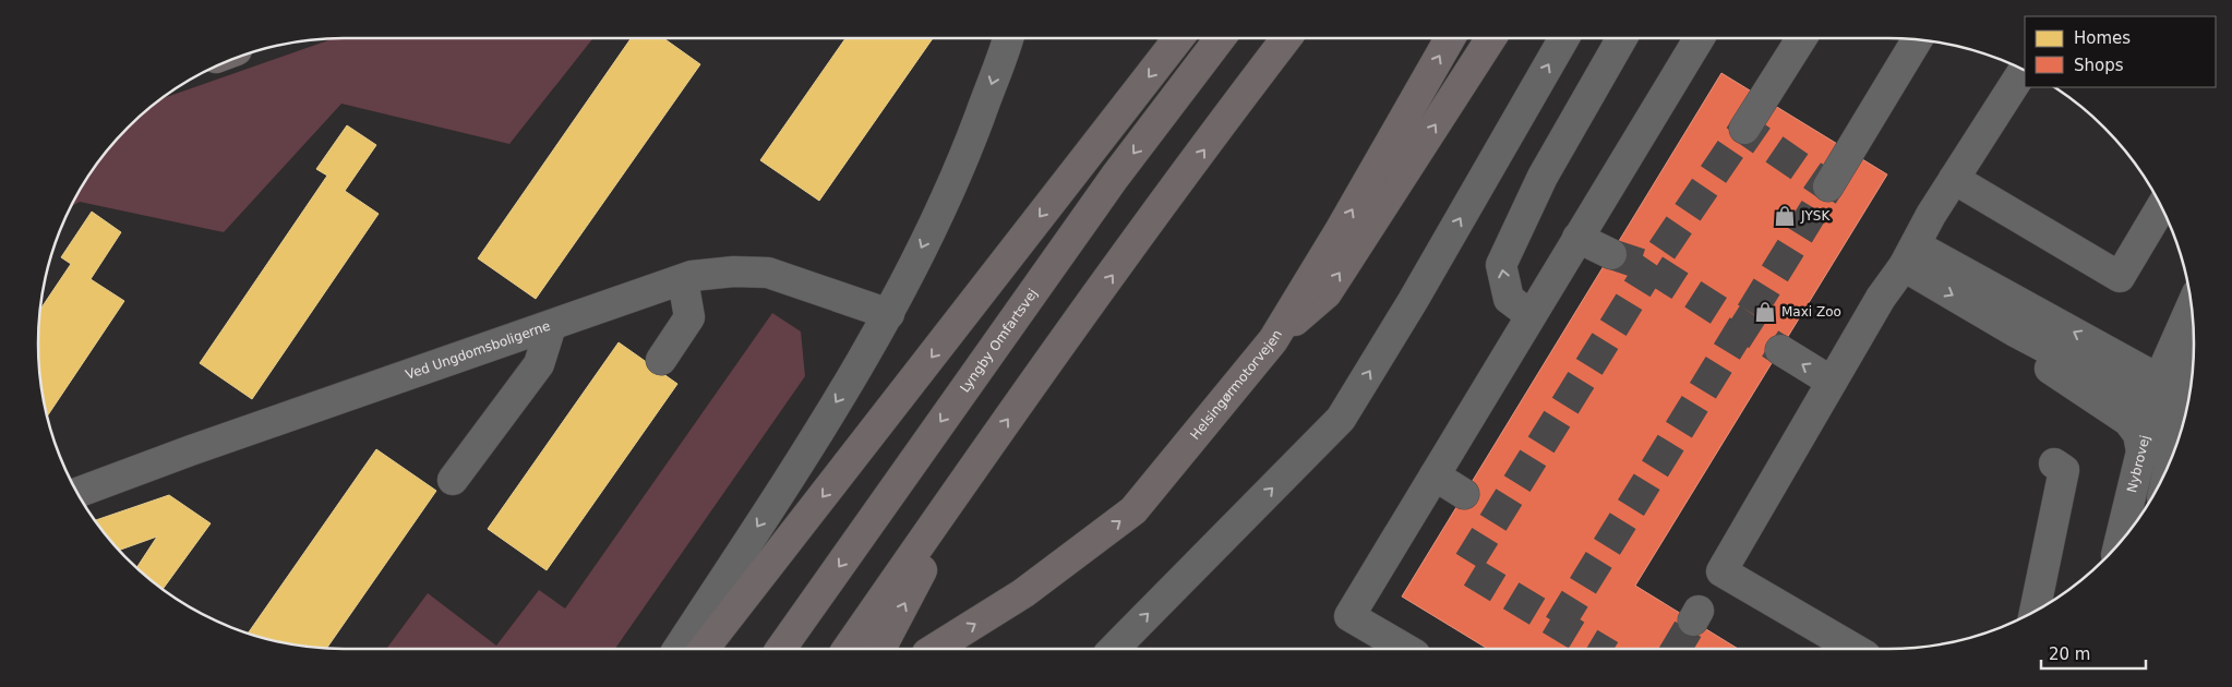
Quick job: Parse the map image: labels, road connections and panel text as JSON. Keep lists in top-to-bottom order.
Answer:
{
  "streets": {
    "highway": ["Lyngby Omfartsvej", "Helsingørmotorvejen"],
    "street": ["Ved Ungdomsboligerne", "Nybrovej"]
  },
  "places": {
    "shop": ["JYSK", "Maxi Zoo"]
  },
  "legend": ["Homes", "Shops"],
  "scale_bar": "20 m"
}
